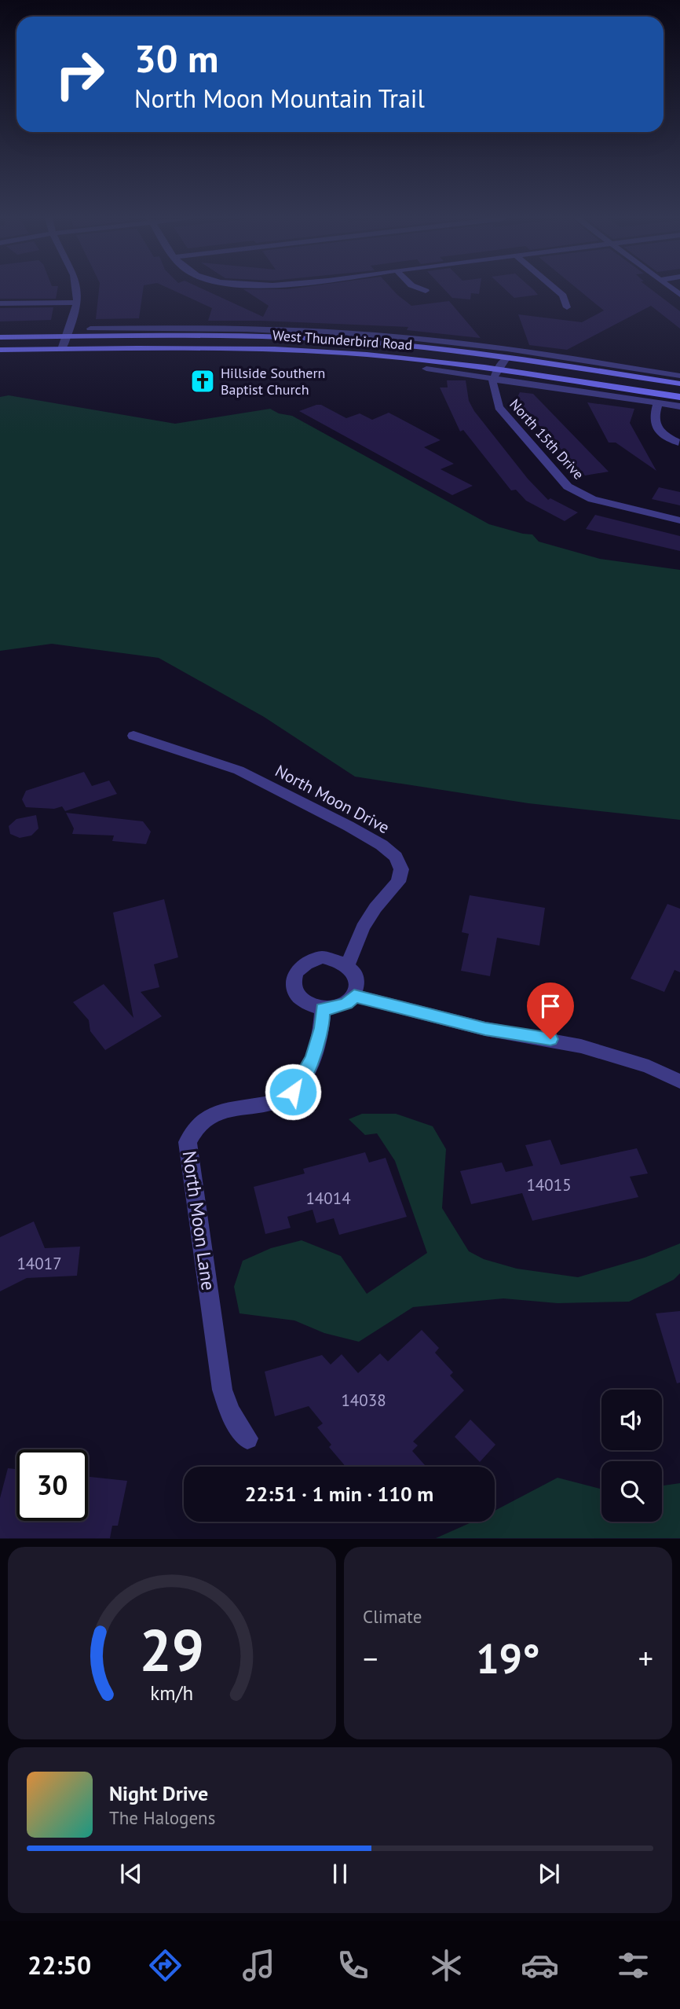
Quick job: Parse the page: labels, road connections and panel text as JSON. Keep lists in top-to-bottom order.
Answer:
{
  "streets": {
    "main road": ["West Thunderbird Road"],
    "street": ["North 15th Drive", "North Moon Drive", "North Moon Lane"]
  },
  "crossings": [
    ["West Thunderbird Road", "North 15th Drive"],
    ["North Moon Drive", "North Moon Lane"]
  ],
  "places": {
    "church": ["Hillside Southern Baptist Church"]
  },
  "house_numbers": [
    "14015",
    "14014",
    "14017",
    "14038"
  ],
  "page": {
    "turn": ["30 m", "North Moon Mountain Trail"],
    "limit": "30",
    "trip": "22:51 · 1 min · 110 m",
    "tile": "Climate",
    "heat": ["−", "19°", "+"],
    "song": ["Night Drive", "The Halogens"],
    "tabs": "22:50",
    "gauge": ["29", "km/h"]
  }
}
